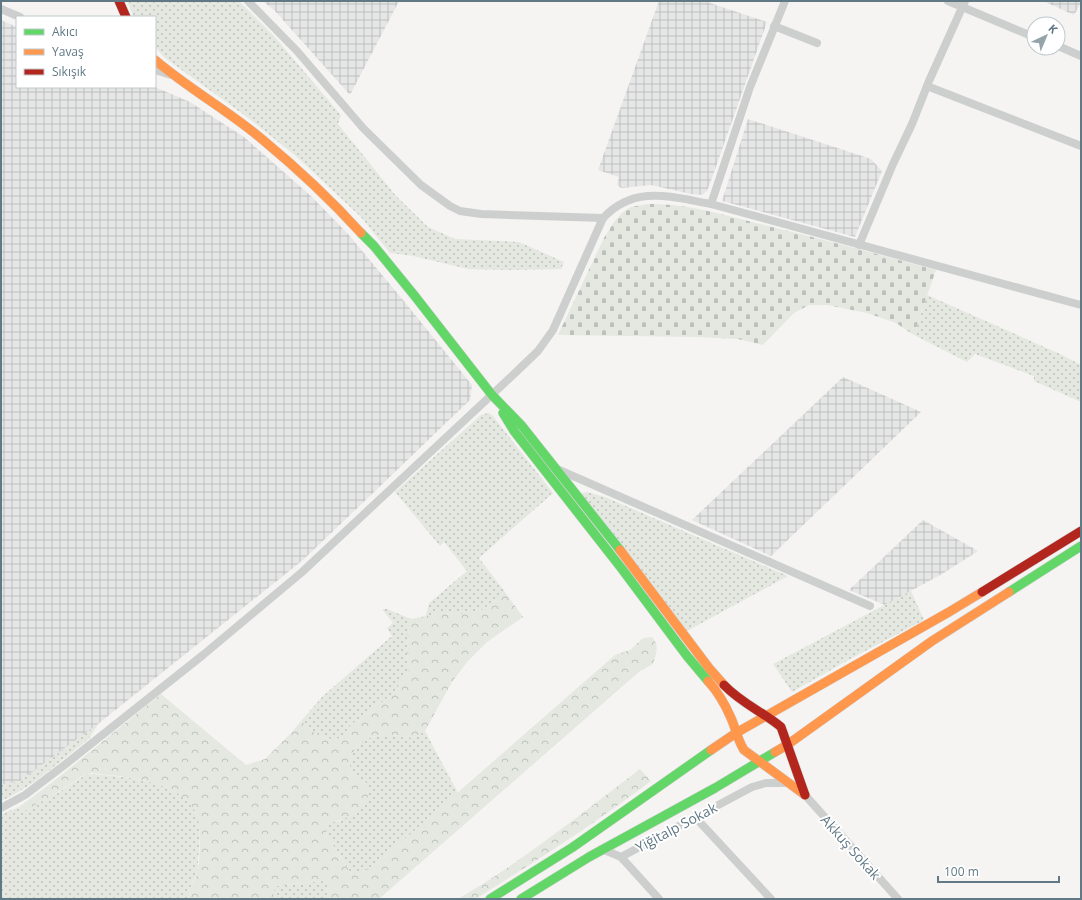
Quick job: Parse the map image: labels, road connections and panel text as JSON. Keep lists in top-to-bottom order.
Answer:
{
  "streets": {
    "street": ["Yiğitalp Sokak", "Akkuş Sokak"]
  },
  "legend": ["Akıcı", "Yavaş", "Sıkışık"],
  "scale_bar": "100 m",
  "north": "top right"
}
